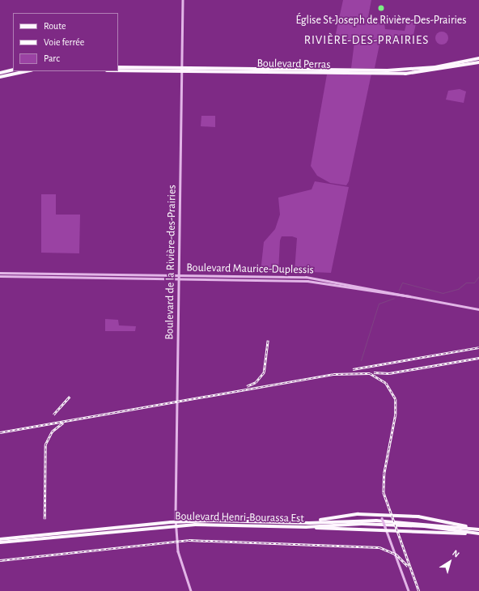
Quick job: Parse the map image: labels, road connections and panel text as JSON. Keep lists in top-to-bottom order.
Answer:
{
  "streets": {
    "main road": ["Boulevard Perras", "Boulevard Henri-Bourassa Est"],
    "street": ["Boulevard de la Rivière-des-Prairies", "Boulevard Maurice-Duplessis"]
  },
  "crossings": [
    ["Boulevard Perras", "Boulevard de la Rivière-des-Prairies"],
    ["Boulevard de la Rivière-des-Prairies", "Boulevard Maurice-Duplessis"],
    ["Boulevard de la Rivière-des-Prairies", "Boulevard Henri-Bourassa Est"]
  ],
  "districts": ["RIVIÈRE-DES-PRAIRIES"],
  "places": ["Église St-Joseph de Rivière-Des-Prairies"],
  "legend": ["Route", "Voie ferrée", "Parc"],
  "north": "top right"
}
